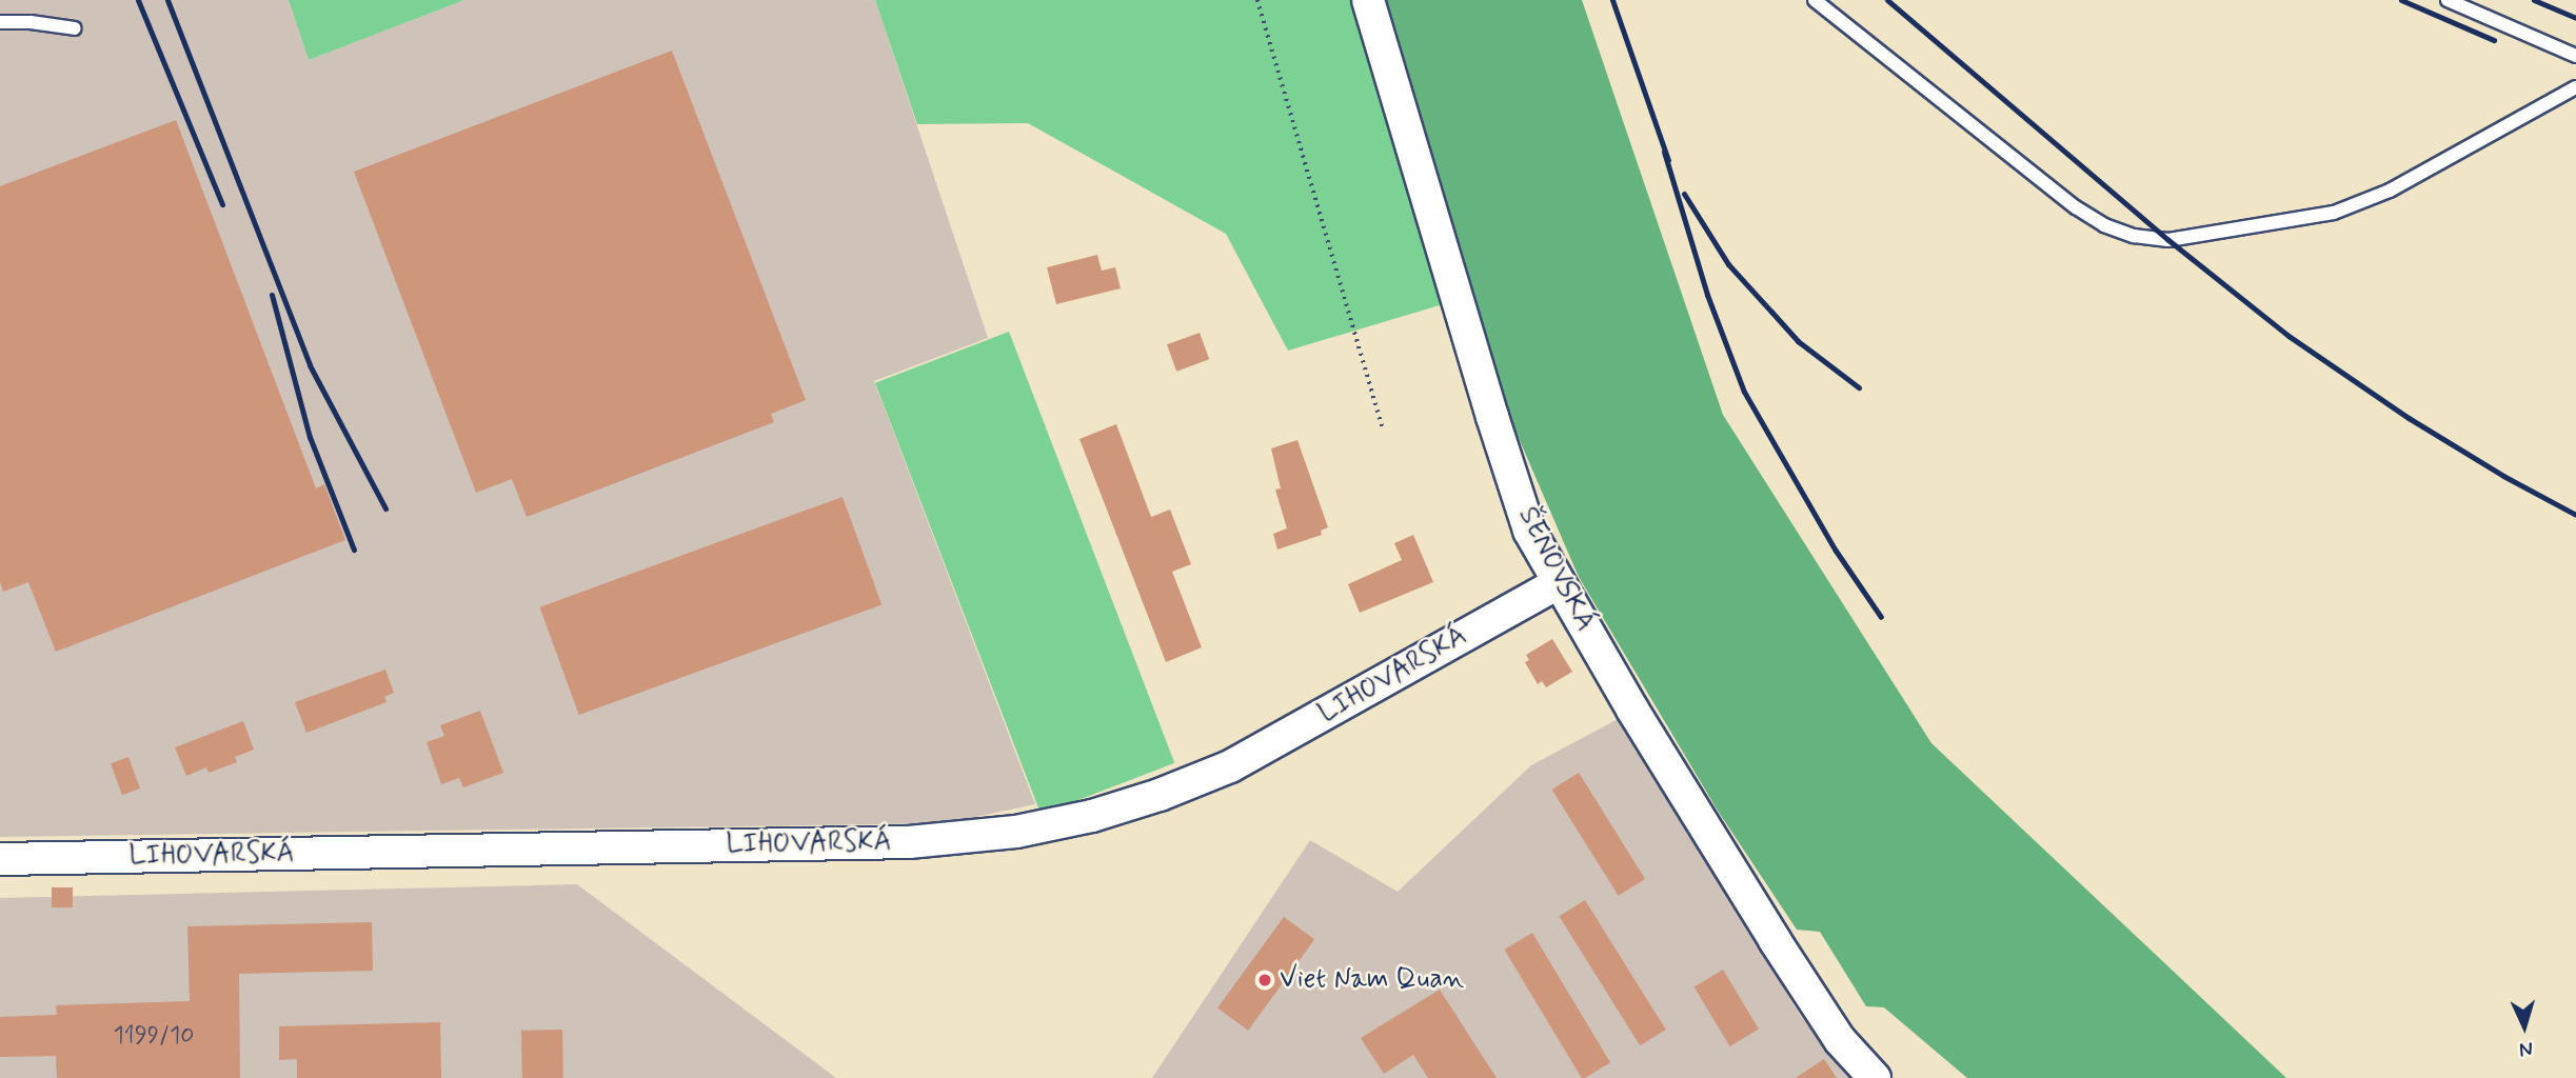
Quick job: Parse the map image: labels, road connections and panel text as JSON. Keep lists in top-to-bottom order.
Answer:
{
  "streets": {
    "street": ["ŠENOVSKÁ", "LIHOVARSKÁ"]
  },
  "crossings": [
    ["ŠENOVSKÁ", "LIHOVARSKÁ"]
  ],
  "places": ["Viet Nam Quan"],
  "house_numbers": ["1199/10"],
  "north": "bottom"
}
